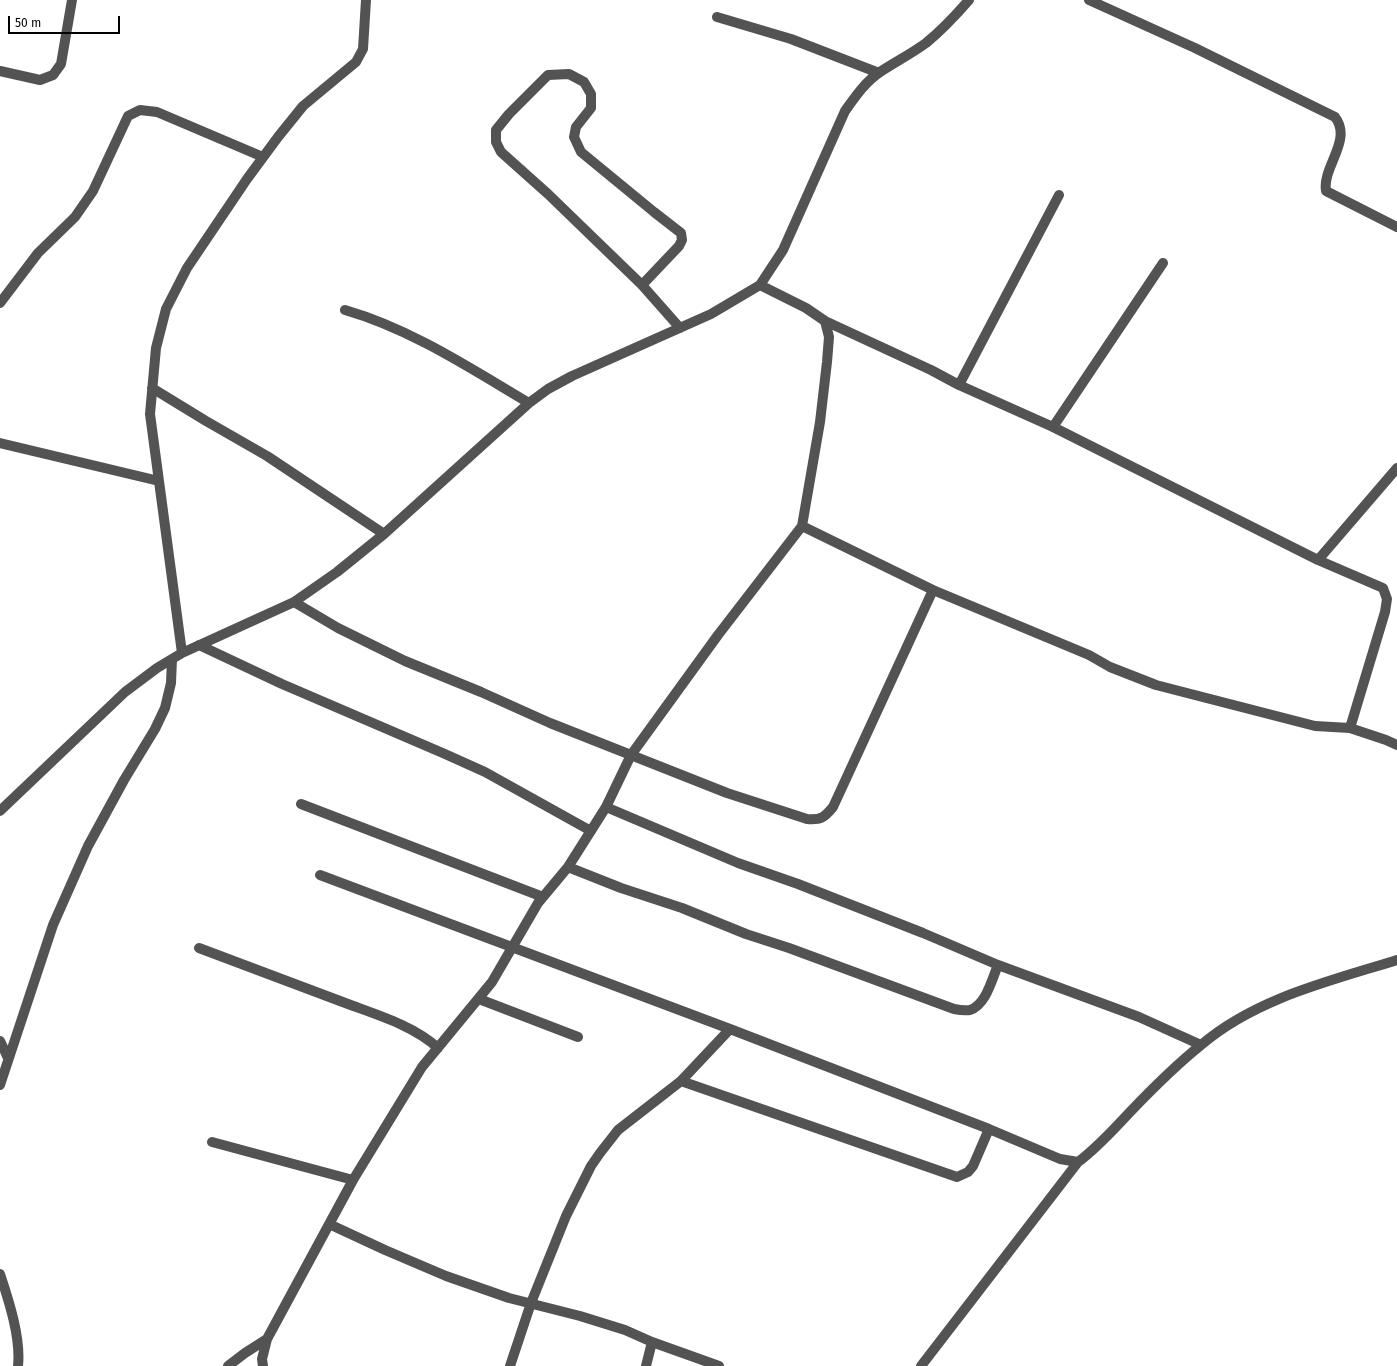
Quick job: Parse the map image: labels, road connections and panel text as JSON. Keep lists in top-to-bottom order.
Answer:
{
  "scale_bar": "50 m"
}
